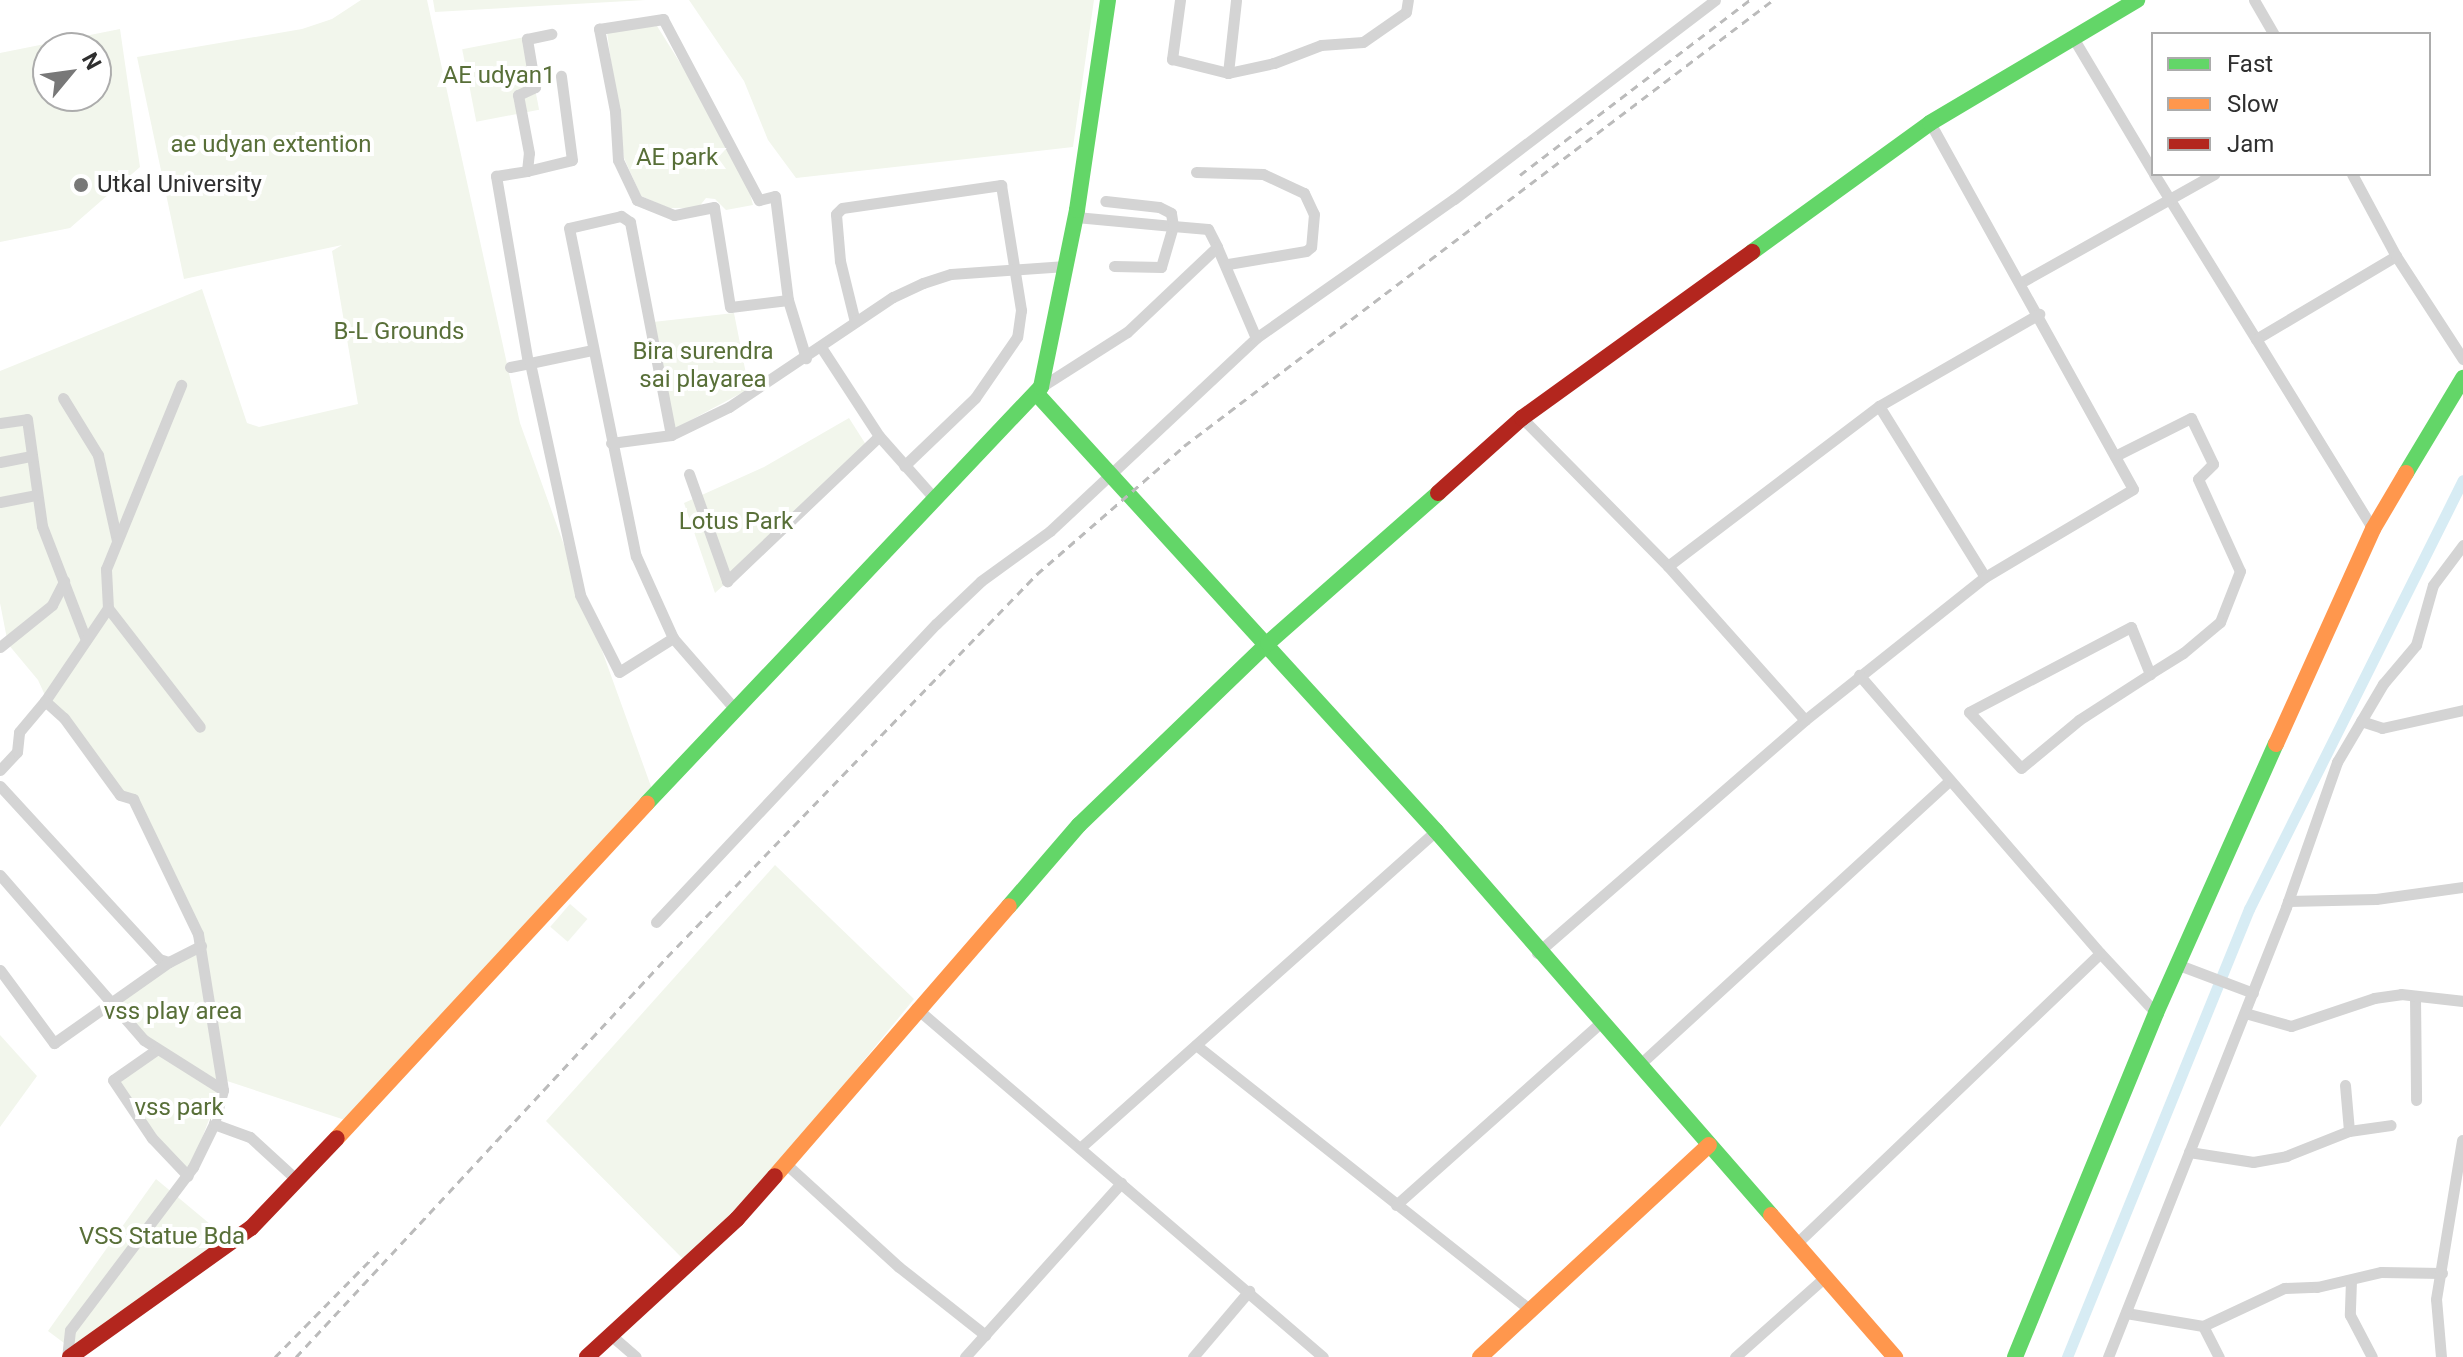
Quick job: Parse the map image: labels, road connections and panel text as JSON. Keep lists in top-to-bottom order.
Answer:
{
  "parks": [
    "AE udyan1",
    "ae udyan extention",
    "AE park",
    "B-L Grounds",
    "Bira surendra sai playarea",
    "Lotus Park",
    "vss play area",
    "vss park",
    "VSS Statue Bda"
  ],
  "places": ["Utkal University"],
  "legend": ["Fast", "Slow", "Jam"],
  "north": "top right"
}
